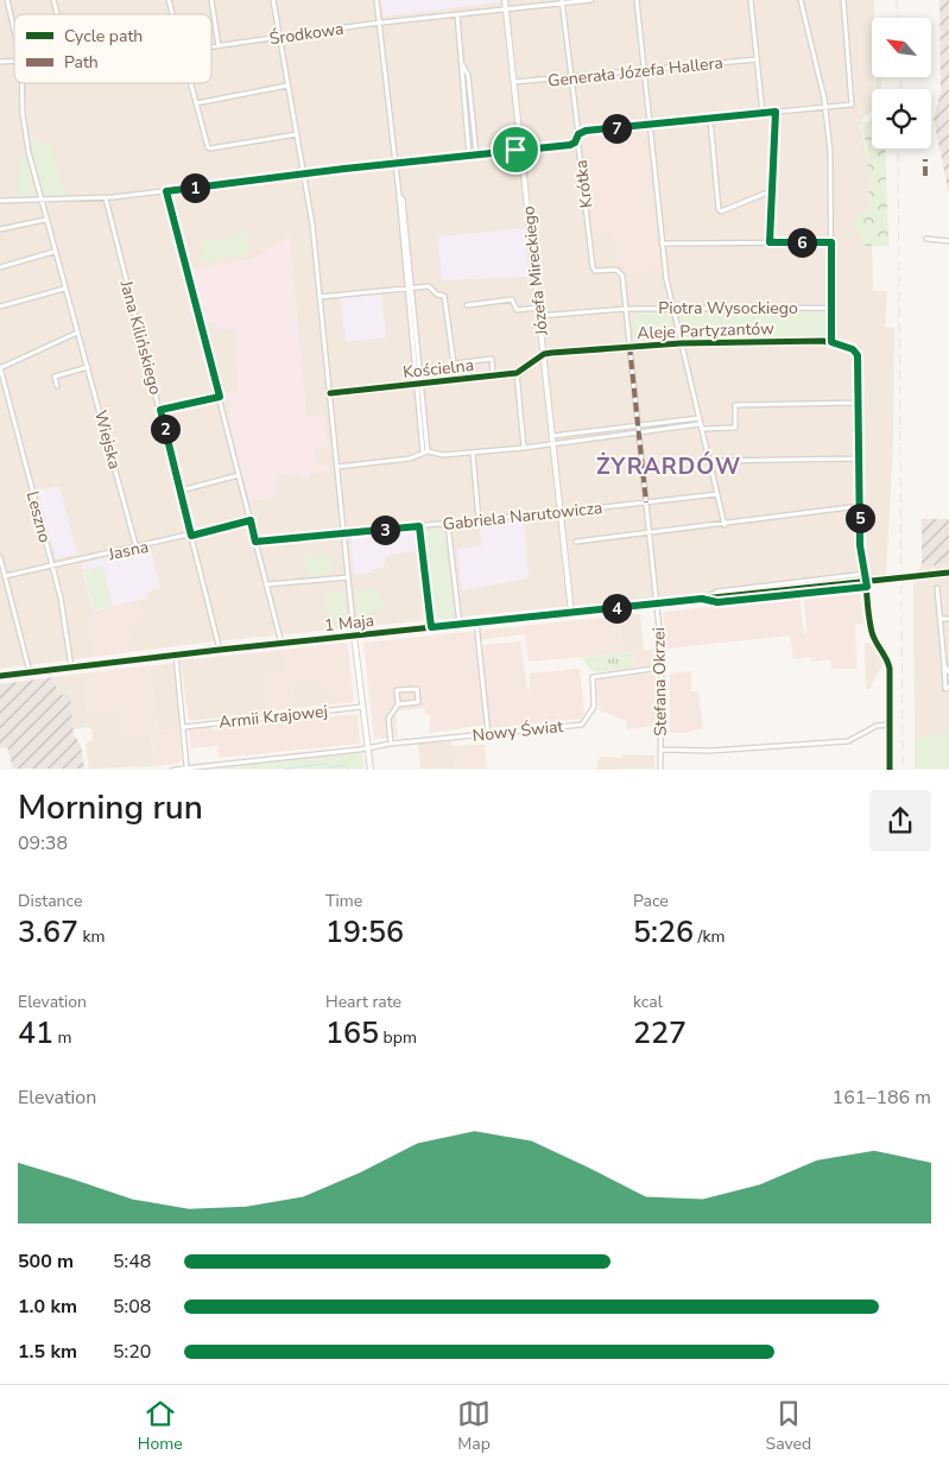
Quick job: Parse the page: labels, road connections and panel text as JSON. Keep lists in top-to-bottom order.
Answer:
{
  "streets": {
    "street": [
      "Środkowa",
      "Generała Józefa Hallera",
      "Krótka",
      "Józefa Mireckiego",
      "Piotra Wysockiego",
      "Aleje Partyzantów",
      "Jana Kilińskiego",
      "Kościelna",
      "Wiejska",
      "Gabriela Narutowicza",
      "Leszno",
      "Jasna",
      "1 Maja",
      "Stefana Okrzei",
      "Armii Krajowej",
      "Nowy Świat"
    ]
  },
  "crossings": [
    ["Środkowa", "Józefa Mireckiego"],
    ["Generała Józefa Hallera", "Józefa Mireckiego"],
    ["Krótka", "Piotra Wysockiego"],
    ["Józefa Mireckiego", "Piotra Wysockiego"],
    ["Józefa Mireckiego", "Aleje Partyzantów"],
    ["Józefa Mireckiego", "Kościelna"],
    ["Józefa Mireckiego", "Gabriela Narutowicza"],
    ["Józefa Mireckiego", "1 Maja"],
    ["Aleje Partyzantów", "Kościelna"],
    ["Aleje Partyzantów", "Stefana Okrzei"],
    ["Jana Kilińskiego", "Jasna"],
    ["Jana Kilińskiego", "1 Maja"],
    ["Wiejska", "Jasna"],
    ["Gabriela Narutowicza", "Stefana Okrzei"],
    ["Leszno", "Jasna"],
    ["Leszno", "1 Maja"],
    ["1 Maja", "Stefana Okrzei"],
    ["Stefana Okrzei", "Nowy Świat"]
  ],
  "districts": ["ŻYRARDÓW"],
  "legend": ["Cycle path", "Path"],
  "north": "top left",
  "page": {
    "pins": [
      "7",
      "1",
      "6",
      "2",
      "5",
      "3",
      "4"
    ],
    "heading": ["Morning run", "09:38"],
    "stats": [
      ["Distance", "3.67 km"],
      ["Time", "19:56"],
      ["Pace", "5:26 /km"],
      ["Elevation", "41 m"],
      ["Heart rate", "165 bpm"],
      ["kcal", "227"]
    ],
    "chart": ["Elevation", "161–186 m"],
    "list": [
      {
        "name": "500 m",
        "note": "5:48"
      },
      {
        "name": "1.0 km",
        "note": "5:08"
      },
      {
        "name": "1.5 km",
        "note": "5:20"
      }
    ],
    "tabs": ["Home", "Map", "Saved"]
  }
}
